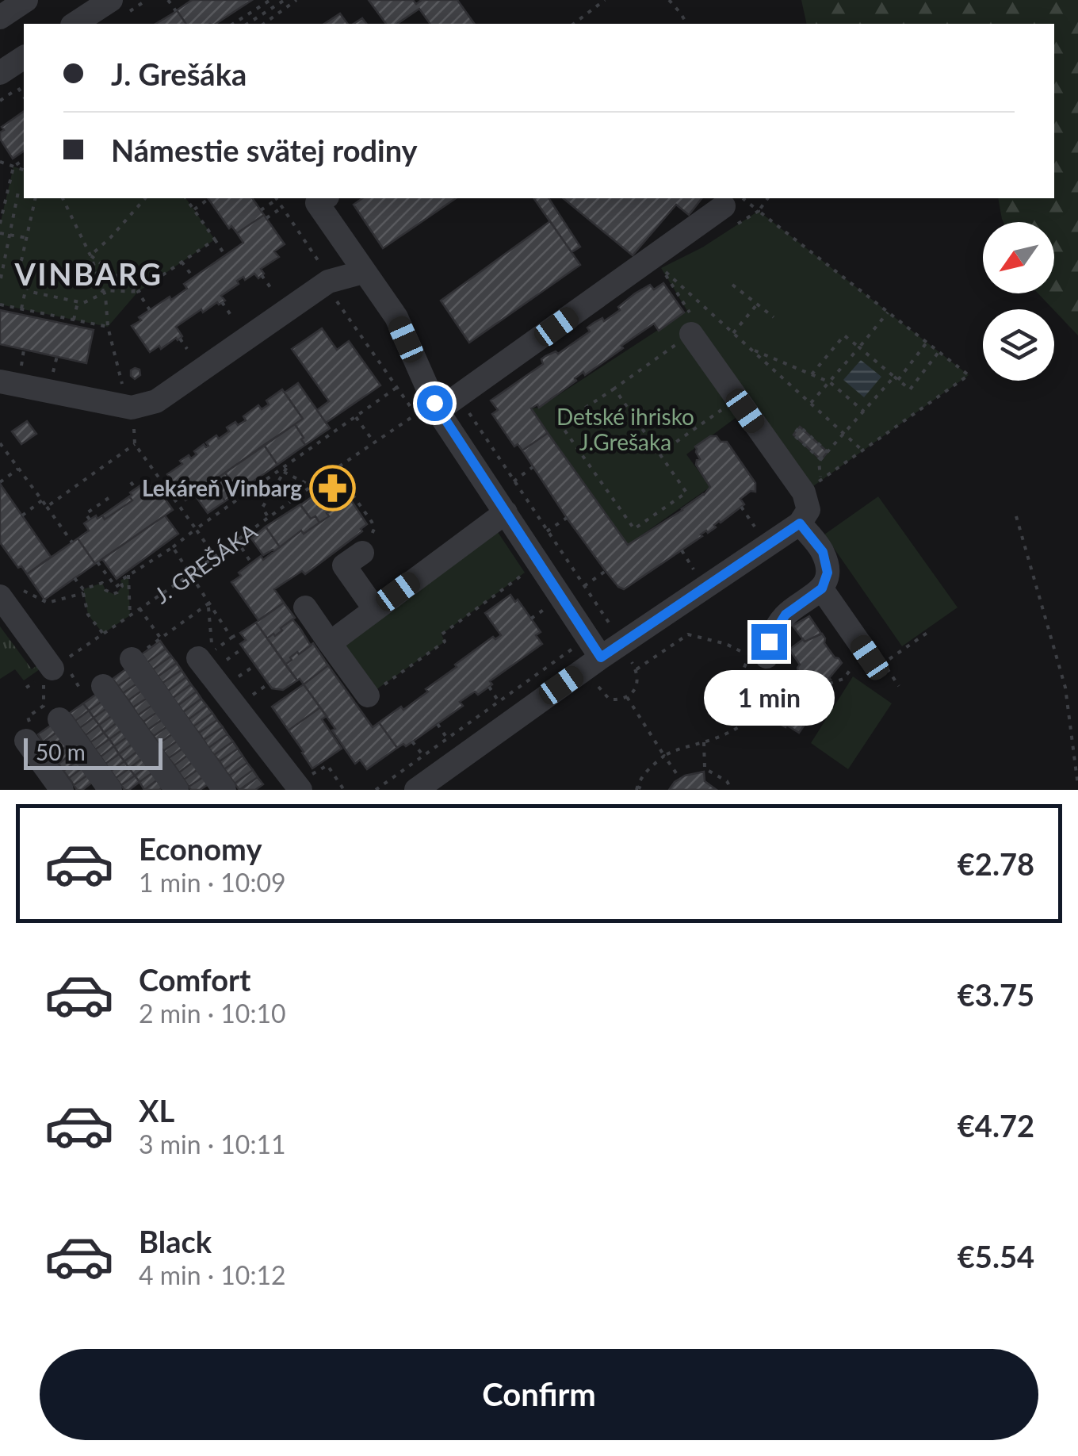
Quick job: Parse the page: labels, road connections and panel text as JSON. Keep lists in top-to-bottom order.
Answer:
{
  "streets": {
    "path": ["J. GREŠÁKA"]
  },
  "districts": ["VINBARG"],
  "parks": ["Detské ihrisko J.Grešaka"],
  "places": {
    "pharmacy": ["Lekáreň Vinbarg"]
  },
  "scale_bar": "50 m",
  "north": "bottom left",
  "page": {
    "banner": ["J. Grešáka", "Námestie svätej rodiny"],
    "bubble": "1 min",
    "scale": "50 m",
    "list": [
      {
        "name": "Economy",
        "note": "1 min · 10:09",
        "value": "€2.78"
      },
      {
        "name": "Comfort",
        "note": "2 min · 10:10",
        "value": "€3.75"
      },
      {
        "name": "XL",
        "note": "3 min · 10:11",
        "value": "€4.72"
      },
      {
        "name": "Black",
        "note": "4 min · 10:12",
        "value": "€5.54"
      }
    ],
    "buttons": "Confirm"
  }
}
